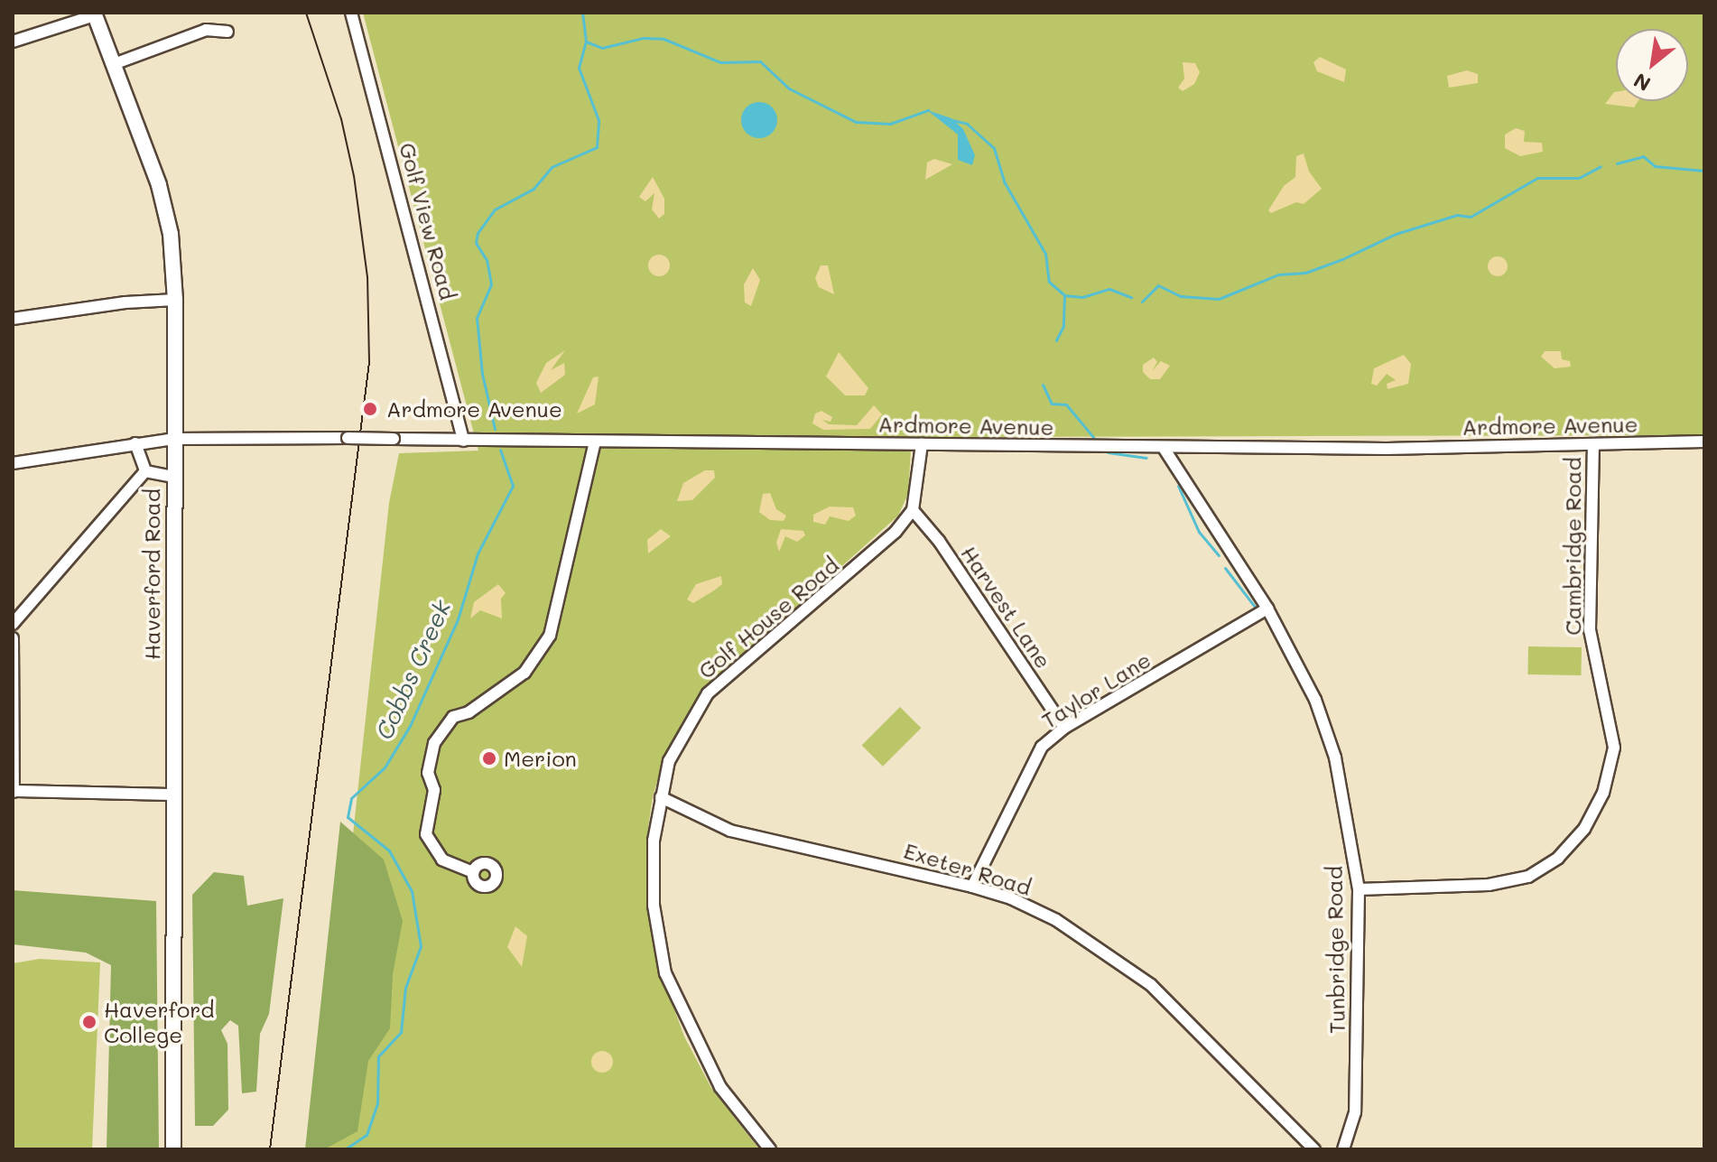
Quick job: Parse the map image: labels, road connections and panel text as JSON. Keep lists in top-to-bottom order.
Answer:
{
  "streets": {
    "main road": ["Haverford Road"],
    "street": [
      "Golf View Road",
      "Ardmore Avenue",
      "Cambridge Road",
      "Harvest Lane",
      "Golf House Road",
      "Taylor Lane",
      "Exeter Road",
      "Tunbridge Road"
    ]
  },
  "crossings": [
    ["Golf View Road", "Ardmore Avenue"],
    ["Ardmore Avenue", "Cambridge Road"],
    ["Ardmore Avenue", "Haverford Road"],
    ["Ardmore Avenue", "Tunbridge Road"],
    ["Cambridge Road", "Tunbridge Road"],
    ["Harvest Lane", "Golf House Road"],
    ["Harvest Lane", "Taylor Lane"],
    ["Golf House Road", "Exeter Road"],
    ["Taylor Lane", "Exeter Road"],
    ["Taylor Lane", "Tunbridge Road"]
  ],
  "water": ["Cobbs Creek"],
  "places": ["Ardmore Avenue", "Merion", "Haverford College"],
  "north": "bottom left"
}
